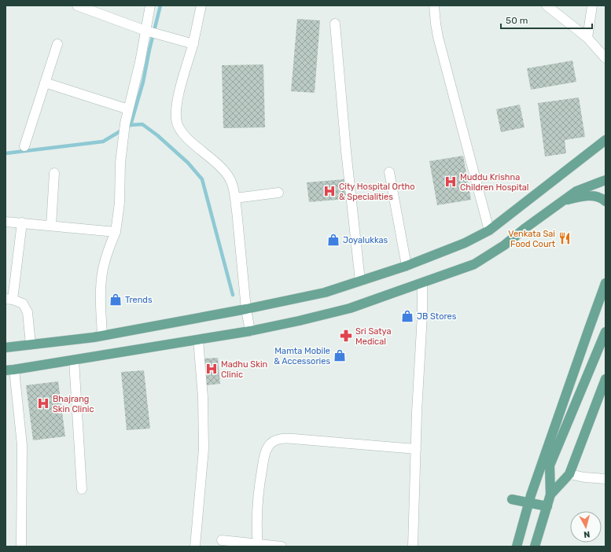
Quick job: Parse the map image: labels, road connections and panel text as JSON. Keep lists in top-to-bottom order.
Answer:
{
  "places": {
    "hospital": [
      "Muddu Krishna Children Hospital",
      "City Hospital Ortho & Specialities",
      "Madhu Skin Clinic",
      "Bhajrang Skin Clinic"
    ],
    "restaurant": ["Venkata Sai Food Court"],
    "shop": [
      "Joyalukkas",
      "Trends",
      "JB Stores",
      "Mamta Mobile & Accessories"
    ],
    "pharmacy": ["Sri Satya Medical"]
  },
  "scale_bar": "50 m",
  "north": "bottom"
}
